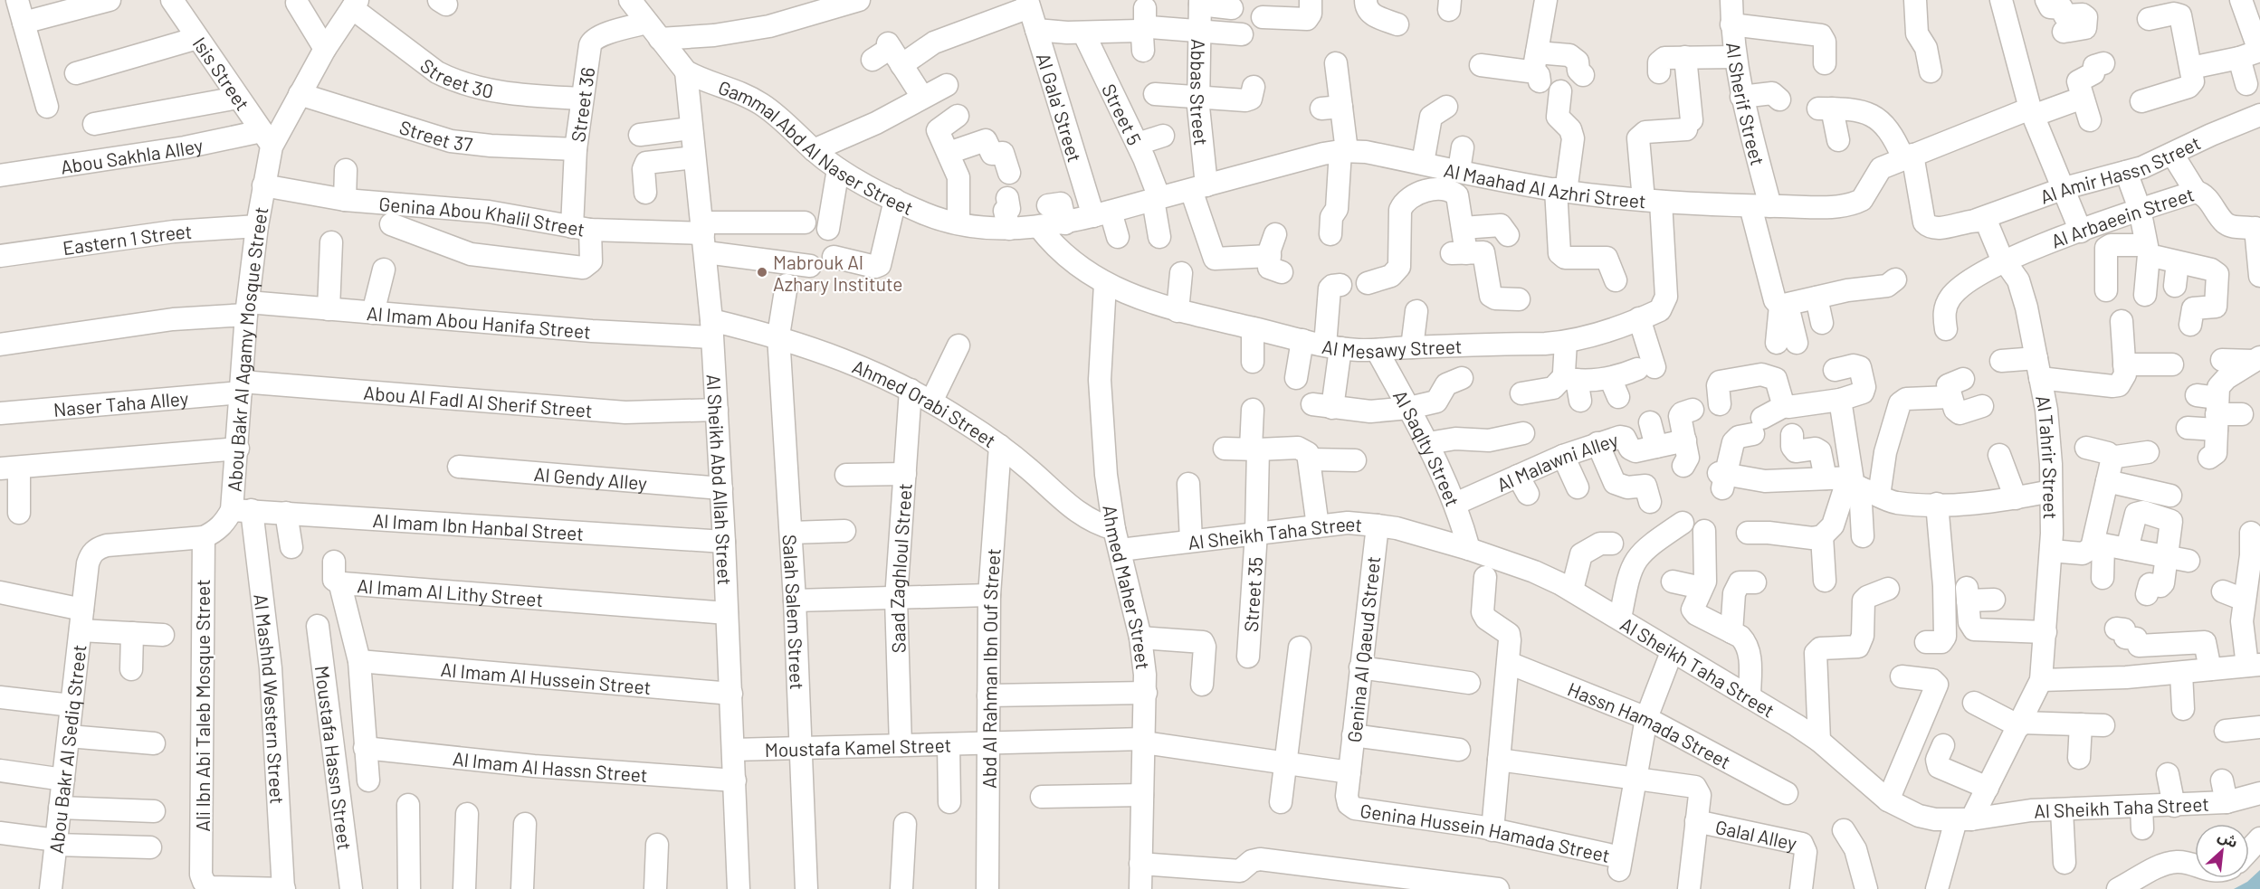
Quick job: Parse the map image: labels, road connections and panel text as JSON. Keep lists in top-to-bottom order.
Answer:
{
  "streets": {
    "street": [
      "Isis Street",
      "Street 30",
      "Abbas Street",
      "Al Sherif Street",
      "Street 36",
      "Al Gala' Street",
      "Street 5",
      "Street 37",
      "Gammal Abd Al Naser Street",
      "Abou Sakhla Alley",
      "Al Amir Hassn Street",
      "Al Maahad Al Azhri Street",
      "Genina Abou Khalil Street",
      "Al Arbaeein Street",
      "Eastern 1 Street",
      "Al Imam Abou Hanifa Street",
      "Al Mesawy Street",
      "Abou Bakr Al Agamy Mosque Street",
      "Abou Al Fadl Al Sherif Street",
      "Naser Taha Alley",
      "Ahmed Orabi Street",
      "Al Saqlty Street",
      "Al Tahrir Street",
      "Al Malawni Alley",
      "Al Gendy Alley",
      "Al Sheikh Abd Allah Street",
      "Al Imam Ibn Hanbal Street",
      "Al Sheikh Taha Street",
      "Saad Zaghloul Street",
      "Ahmed Maher Street",
      "Al Imam Al Lithy Street",
      "Street 35",
      "Salah Salem Street",
      "Genina Al Qaeud Street",
      "Abd Al Rahman Ibn Ouf Street",
      "Al Imam Al Hussein Street",
      "Al Mashhd Western Street",
      "Ali Ibn Abi Taleb Mosque Street",
      "Hassn Hamada Street",
      "Moustafa Kamel Street",
      "Abou Bakr Al Sediq Street",
      "Moustafa Hassn Street",
      "Al Imam Al Hassn Street",
      "Genina Hussein Hamada Street",
      "Galal Alley"
    ]
  },
  "crossings": [
    ["Isis Street", "Abou Sakhla Alley"],
    ["Isis Street", "Abou Bakr Al Agamy Mosque Street"],
    ["Street 30", "Street 36"],
    ["Street 30", "Abou Bakr Al Agamy Mosque Street"],
    ["Abbas Street", "Al Maahad Al Azhri Street"],
    ["Al Sherif Street", "Al Maahad Al Azhri Street"],
    ["Street 36", "Street 37"],
    ["Street 36", "Gammal Abd Al Naser Street"],
    ["Street 36", "Genina Abou Khalil Street"],
    ["Al Gala' Street", "Al Maahad Al Azhri Street"],
    ["Street 5", "Al Maahad Al Azhri Street"],
    ["Street 37", "Abou Bakr Al Agamy Mosque Street"],
    ["Gammal Abd Al Naser Street", "Al Maahad Al Azhri Street"],
    ["Gammal Abd Al Naser Street", "Al Mesawy Street"],
    ["Gammal Abd Al Naser Street", "Al Sheikh Abd Allah Street"],
    ["Abou Sakhla Alley", "Abou Bakr Al Agamy Mosque Street"],
    ["Al Amir Hassn Street", "Al Tahrir Street"],
    ["Al Maahad Al Azhri Street", "Al Mesawy Street"],
    ["Genina Abou Khalil Street", "Abou Bakr Al Agamy Mosque Street"],
    ["Genina Abou Khalil Street", "Al Sheikh Abd Allah Street"],
    ["Al Arbaeein Street", "Al Tahrir Street"],
    ["Eastern 1 Street", "Abou Bakr Al Agamy Mosque Street"],
    ["Al Imam Abou Hanifa Street", "Abou Bakr Al Agamy Mosque Street"],
    ["Al Imam Abou Hanifa Street", "Ahmed Orabi Street"],
    ["Al Imam Abou Hanifa Street", "Al Sheikh Abd Allah Street"],
    ["Al Mesawy Street", "Al Saqlty Street"],
    ["Al Mesawy Street", "Ahmed Maher Street"],
    ["Abou Bakr Al Agamy Mosque Street", "Abou Al Fadl Al Sherif Street"],
    ["Abou Bakr Al Agamy Mosque Street", "Naser Taha Alley"],
    ["Abou Bakr Al Agamy Mosque Street", "Al Imam Ibn Hanbal Street"],
    ["Abou Bakr Al Agamy Mosque Street", "Al Mashhd Western Street"],
    ["Abou Bakr Al Agamy Mosque Street", "Ali Ibn Abi Taleb Mosque Street"],
    ["Abou Al Fadl Al Sherif Street", "Naser Taha Alley"],
    ["Abou Al Fadl Al Sherif Street", "Al Sheikh Abd Allah Street"],
    ["Ahmed Orabi Street", "Al Sheikh Abd Allah Street"],
    ["Ahmed Orabi Street", "Saad Zaghloul Street"],
    ["Ahmed Orabi Street", "Ahmed Maher Street"],
    ["Ahmed Orabi Street", "Salah Salem Street"],
    ["Ahmed Orabi Street", "Abd Al Rahman Ibn Ouf Street"],
    ["Al Saqlty Street", "Al Malawni Alley"],
    ["Al Saqlty Street", "Al Sheikh Taha Street"],
    ["Al Tahrir Street", "Al Sheikh Taha Street"],
    ["Al Gendy Alley", "Al Sheikh Abd Allah Street"],
    ["Al Sheikh Abd Allah Street", "Al Imam Ibn Hanbal Street"],
    ["Al Sheikh Abd Allah Street", "Al Imam Al Lithy Street"],
    ["Al Sheikh Abd Allah Street", "Al Imam Al Hussein Street"],
    ["Al Sheikh Abd Allah Street", "Moustafa Kamel Street"],
    ["Al Sheikh Abd Allah Street", "Al Imam Al Hassn Street"],
    ["Al Imam Ibn Hanbal Street", "Al Mashhd Western Street"],
    ["Al Sheikh Taha Street", "Ahmed Maher Street"],
    ["Al Sheikh Taha Street", "Street 35"],
    ["Al Sheikh Taha Street", "Genina Al Qaeud Street"],
    ["Saad Zaghloul Street", "Moustafa Kamel Street"],
    ["Ahmed Maher Street", "Moustafa Kamel Street"],
    ["Al Imam Al Lithy Street", "Al Imam Al Hussein Street"],
    ["Al Imam Al Lithy Street", "Al Imam Al Hassn Street"],
    ["Salah Salem Street", "Moustafa Kamel Street"],
    ["Genina Al Qaeud Street", "Moustafa Kamel Street"],
    ["Genina Al Qaeud Street", "Genina Hussein Hamada Street"],
    ["Abd Al Rahman Ibn Ouf Street", "Moustafa Kamel Street"],
    ["Al Mashhd Western Street", "Ali Ibn Abi Taleb Mosque Street"],
    ["Hassn Hamada Street", "Genina Hussein Hamada Street"],
    ["Hassn Hamada Street", "Galal Alley"],
    ["Moustafa Kamel Street", "Genina Hussein Hamada Street"]
  ],
  "places": ["Mabrouk Al Azhary Institute"],
  "north": "top right"
}
